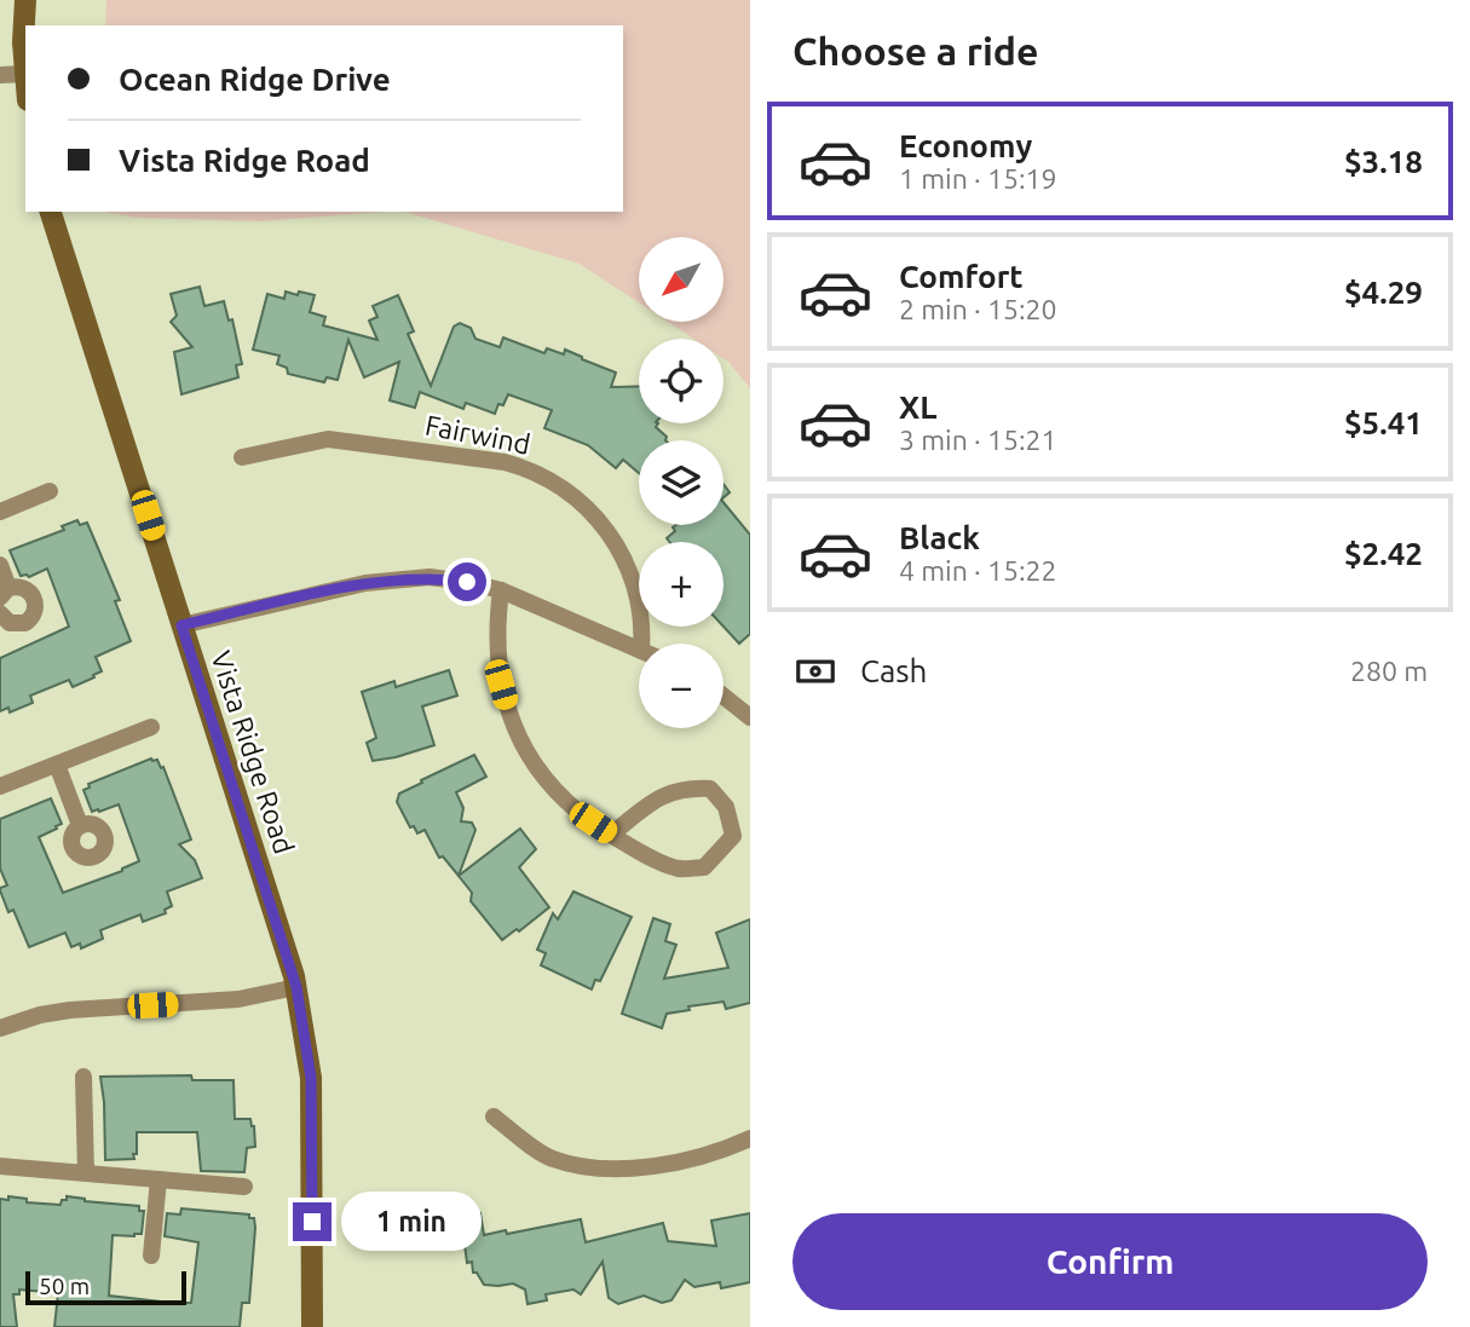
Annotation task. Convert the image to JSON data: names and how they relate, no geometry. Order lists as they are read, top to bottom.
{
  "streets": {
    "street": ["Fairwind", "Vista Ridge Road"]
  },
  "scale_bar": "50 m",
  "north": "bottom left",
  "page": {
    "heading": "Choose a ride",
    "banner": ["Ocean Ridge Drive", "Vista Ridge Road"],
    "list": [
      {
        "name": "Economy",
        "note": "1 min · 15:19",
        "value": "$3.18"
      },
      {
        "name": "Comfort",
        "note": "2 min · 15:20",
        "value": "$4.29"
      },
      {
        "name": "XL",
        "note": "3 min · 15:21",
        "value": "$5.41"
      },
      {
        "name": "Black",
        "note": "4 min · 15:22",
        "value": "$2.42"
      }
    ],
    "map_buttons": ["+", "−"],
    "pay": ["Cash", "280 m"],
    "bubble": "1 min",
    "buttons": "Confirm",
    "scale": "50 m"
  }
}
